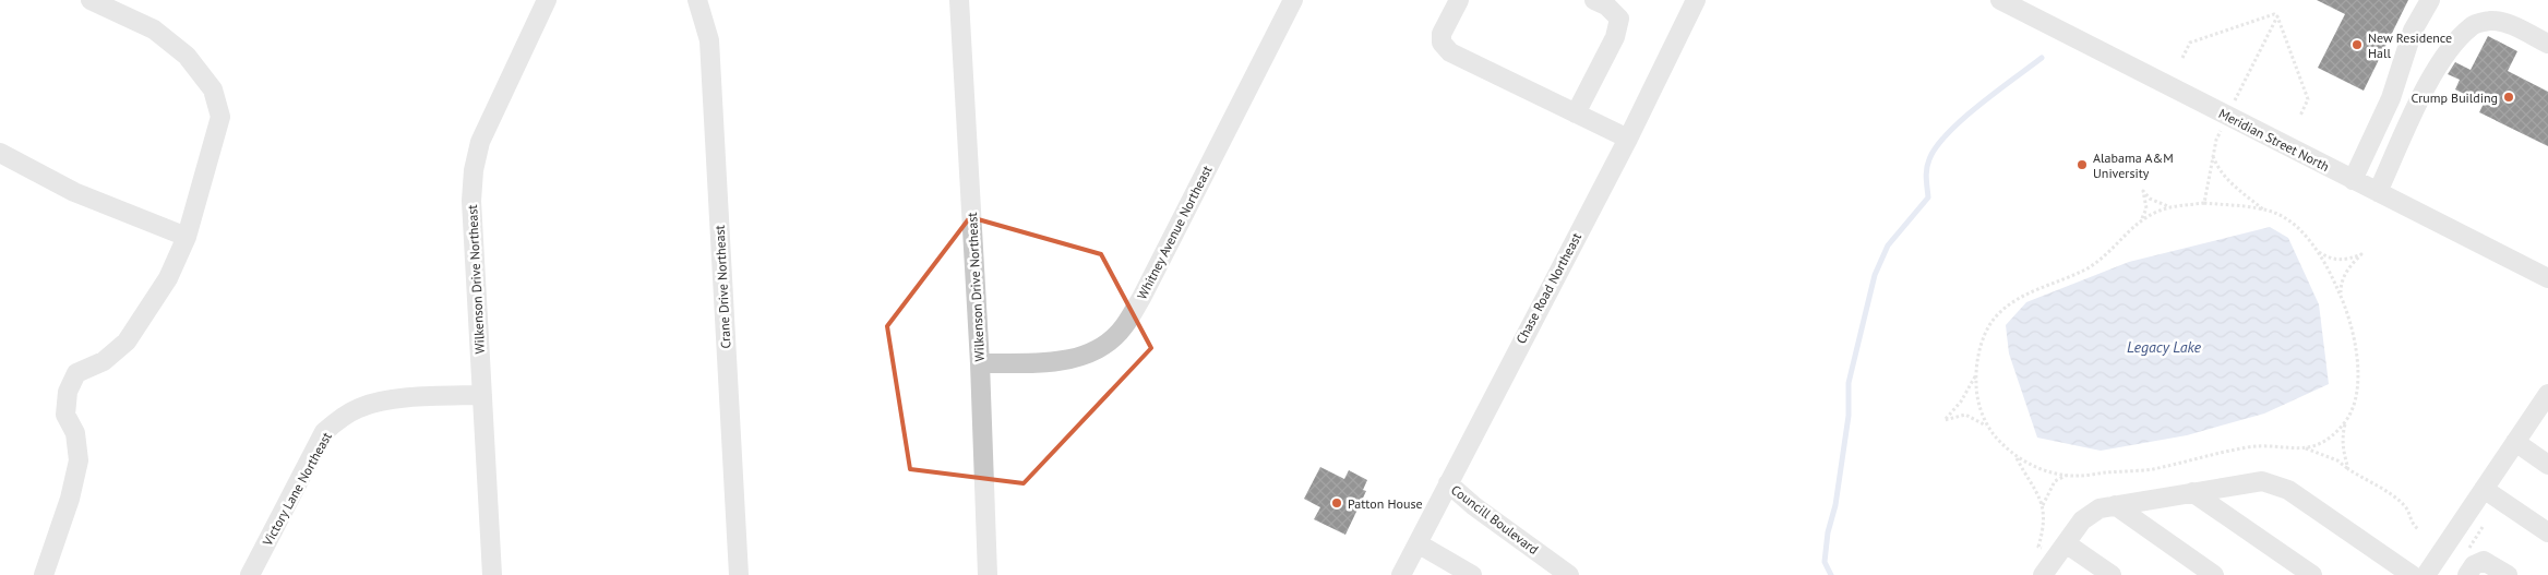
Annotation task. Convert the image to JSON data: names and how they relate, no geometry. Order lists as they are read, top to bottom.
{
  "streets": {
    "street": [
      "Meridian Street North",
      "Whitney Avenue Northeast",
      "Wilkenson Drive Northeast",
      "Crane Drive Northeast",
      "Chase Road Northeast",
      "Victory Lane Northeast",
      "Councill Boulevard"
    ]
  },
  "crossings": [
    ["Whitney Avenue Northeast", "Wilkenson Drive Northeast"],
    ["Wilkenson Drive Northeast", "Victory Lane Northeast"],
    ["Chase Road Northeast", "Councill Boulevard"]
  ],
  "water": ["Legacy Lake"],
  "places": [
    "New Residence Hall",
    "Crump Building",
    "Alabama A&M University",
    "Patton House"
  ]
}
